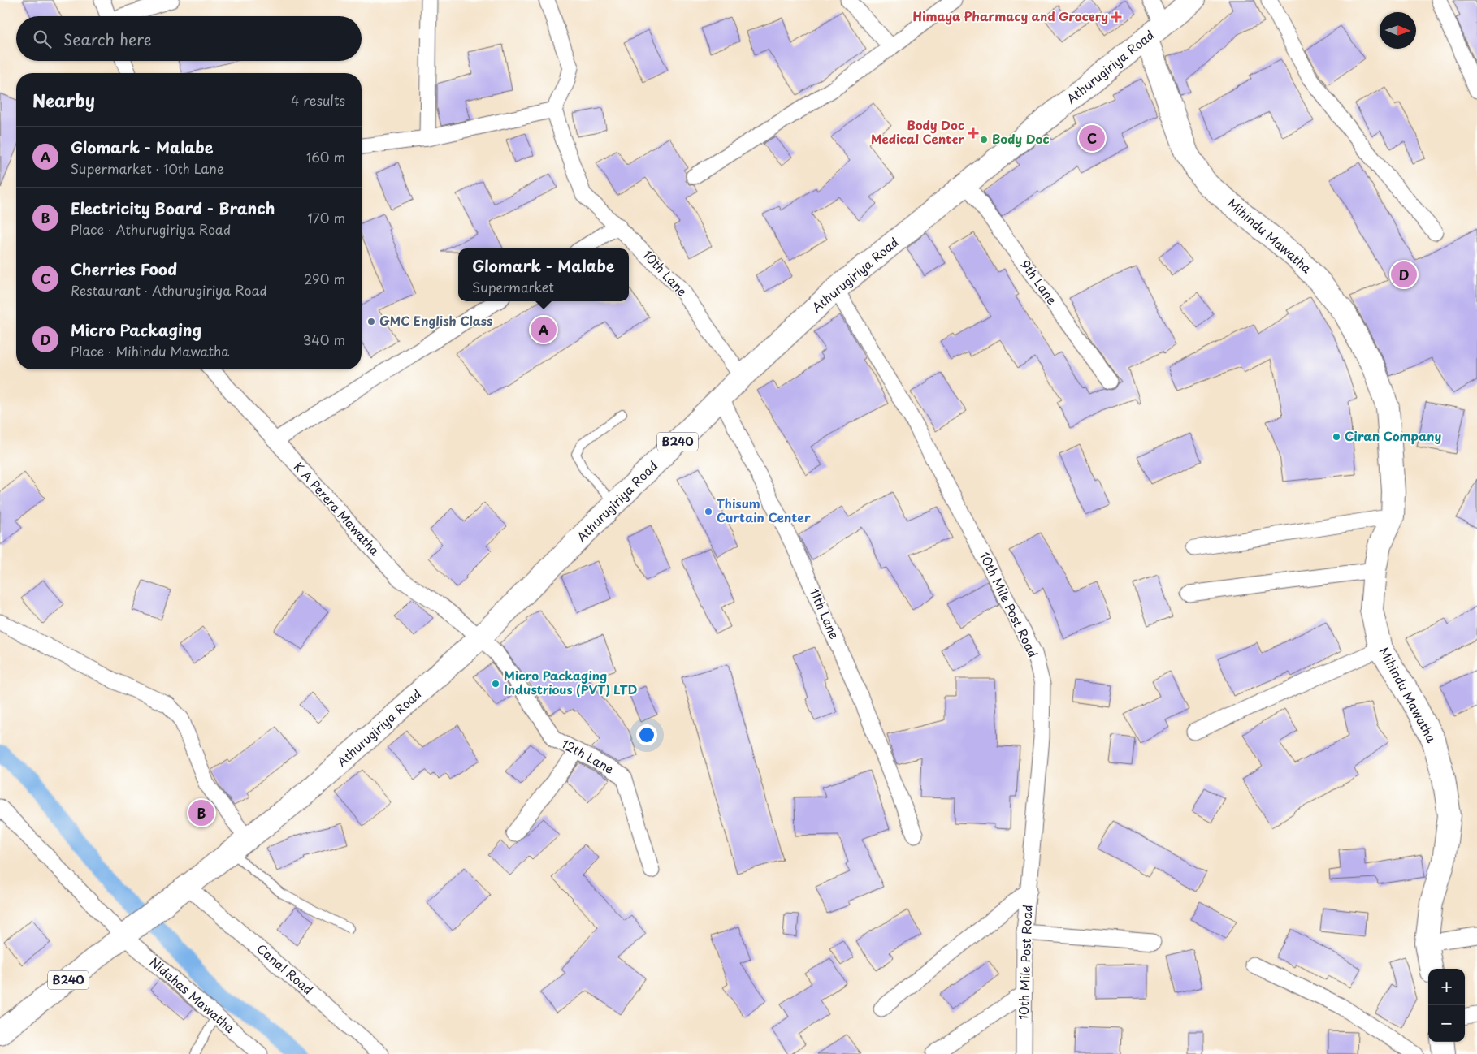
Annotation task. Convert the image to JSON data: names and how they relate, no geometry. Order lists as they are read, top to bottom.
{
  "streets": {
    "main road": ["Athurugiriya Road", "Mihindu Mawatha", "B240"],
    "street": [
      "10th Lane",
      "9th Lane",
      "K A Perera Mawatha",
      "10th Mile Post Road",
      "11th Lane",
      "12th Lane",
      "Canal Road",
      "Nidahas Mawatha"
    ]
  },
  "crossings": [
    ["Athurugiriya Road", "Mihindu Mawatha"],
    ["Athurugiriya Road", "10th Lane"],
    ["Athurugiriya Road", "9th Lane"],
    ["Athurugiriya Road", "B240"],
    ["Athurugiriya Road", "K A Perera Mawatha"],
    ["Athurugiriya Road", "10th Mile Post Road"],
    ["Athurugiriya Road", "11th Lane"],
    ["Athurugiriya Road", "12th Lane"],
    ["Athurugiriya Road", "Canal Road"],
    ["Athurugiriya Road", "Nidahas Mawatha"],
    ["B240", "Nidahas Mawatha"],
    ["K A Perera Mawatha", "12th Lane"]
  ],
  "places": {
    "health": ["Himaya Pharmacy and Grocery", "Body Doc Medical Center"],
    "other": [
      "Body Doc",
      "GMC English Class",
      "Ciran Company",
      "Thisum Curtain Center",
      "Micro Packaging Industrious (PVT) LTD"
    ]
  },
  "north": "right",
  "page": {
    "search": "Search here",
    "heading": ["Nearby", "4 results"],
    "pins": [
      "C",
      "D",
      "A",
      "B"
    ],
    "list": [
      {
        "mark": "A",
        "name": "Glomark - Malabe",
        "note": "Supermarket · 10th Lane",
        "value": "160 m"
      },
      {
        "mark": "B",
        "name": "Electricity Board - Branch",
        "note": "Place · Athurugiriya Road",
        "value": "170 m"
      },
      {
        "mark": "C",
        "name": "Cherries Food",
        "note": "Restaurant · Athurugiriya Road",
        "value": "290 m"
      },
      {
        "mark": "D",
        "name": "Micro Packaging",
        "note": "Place · Mihindu Mawatha",
        "value": "340 m"
      }
    ],
    "popup": ["Glomark - Malabe", "Supermarket"],
    "map_buttons": ["+", "−"]
  }
}
